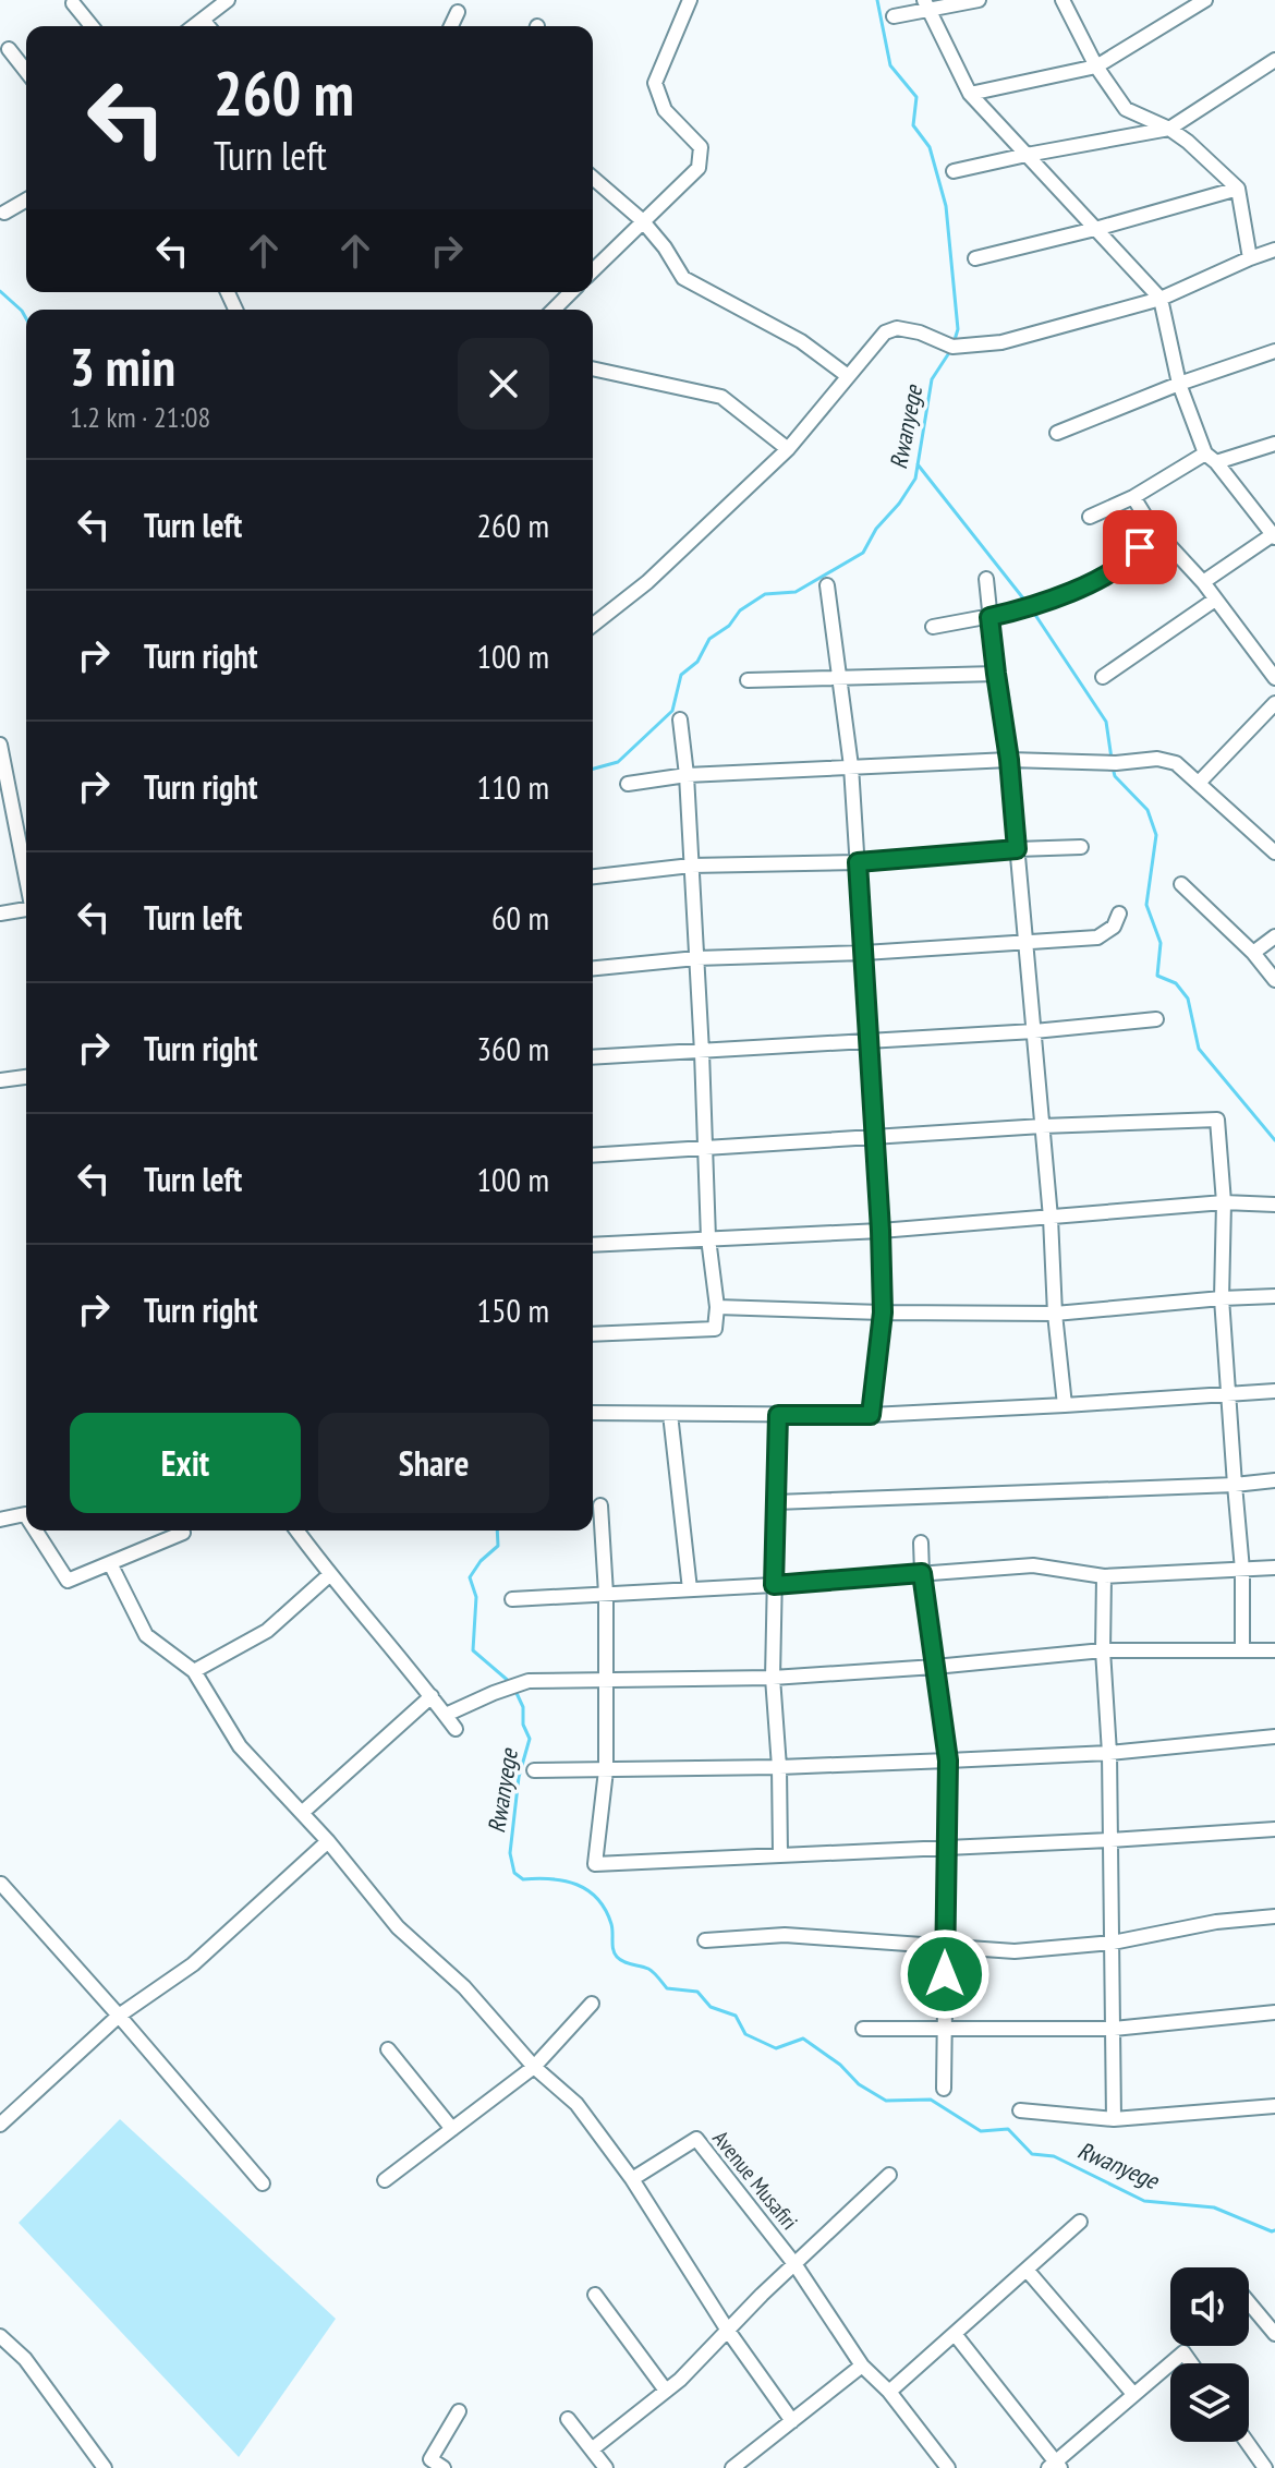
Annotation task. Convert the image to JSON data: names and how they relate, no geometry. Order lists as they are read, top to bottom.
{
  "streets": {
    "street": ["Avenue Musafiri"]
  },
  "water": ["Rwanyege"],
  "page": {
    "turn": ["260 m", "Turn left"],
    "heading": ["3 min", "1.2 km · 21:08"],
    "list": [
      {
        "name": "Turn left",
        "value": "260 m"
      },
      {
        "name": "Turn right",
        "value": "100 m"
      },
      {
        "name": "Turn right",
        "value": "110 m"
      },
      {
        "name": "Turn left",
        "value": "60 m"
      },
      {
        "name": "Turn right",
        "value": "360 m"
      },
      {
        "name": "Turn left",
        "value": "100 m"
      },
      {
        "name": "Turn right",
        "value": "150 m"
      }
    ],
    "buttons": ["Exit", "Share"]
  }
}
